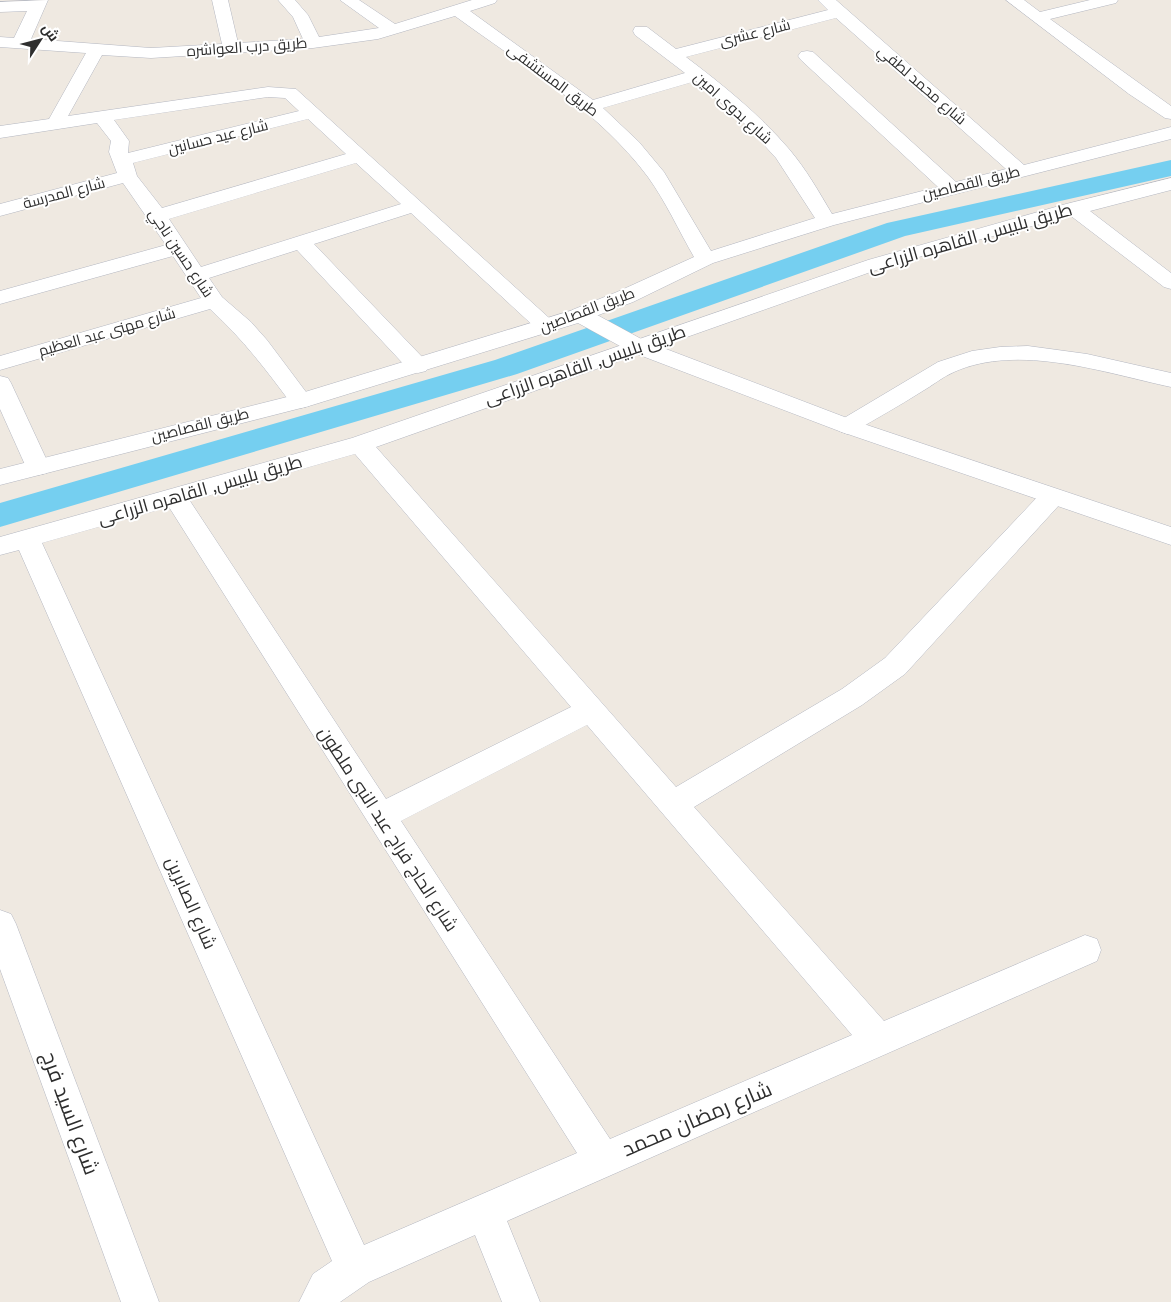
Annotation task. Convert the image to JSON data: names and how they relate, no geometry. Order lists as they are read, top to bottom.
{
  "streets": {
    "street": [
      "شارع عشرى",
      "طريق درب العواشره",
      "طريق المستشفى",
      "شارع محمد لطفي",
      "شارع بدوى امين",
      "شارع عيد حسانين",
      "طريق القصاصين",
      "شارع المدرسة",
      "طريق بلبيس, القاهره الزراعى",
      "شارع حسين ناجي",
      "شارع مهنى عبد العظيم",
      "شارع الحاج فراج عبد النبى ملطون",
      "شارع الصابرين",
      "شارع السيد فرج",
      "شارع رمضان محمد"
    ]
  },
  "crossings": [
    ["شارع عشرى", "شارع محمد لطفي"],
    ["شارع عشرى", "شارع بدوى امين"],
    ["طريق درب العواشره", "طريق المستشفى"],
    ["طريق المستشفى", "طريق القصاصين"],
    ["شارع محمد لطفي", "طريق القصاصين"],
    ["شارع بدوى امين", "طريق القصاصين"],
    ["شارع عيد حسانين", "شارع المدرسة"],
    ["شارع عيد حسانين", "شارع حسين ناجي"],
    ["طريق القصاصين", "شارع حسين ناجي"],
    ["شارع المدرسة", "شارع حسين ناجي"],
    ["طريق بلبيس, القاهره الزراعى", "شارع الحاج فراج عبد النبى ملطون"],
    ["طريق بلبيس, القاهره الزراعى", "شارع الصابرين"],
    ["شارع حسين ناجي", "شارع مهنى عبد العظيم"],
    ["شارع الحاج فراج عبد النبى ملطون", "شارع رمضان محمد"],
    ["شارع الصابرين", "شارع رمضان محمد"]
  ],
  "north": "top right"
}
